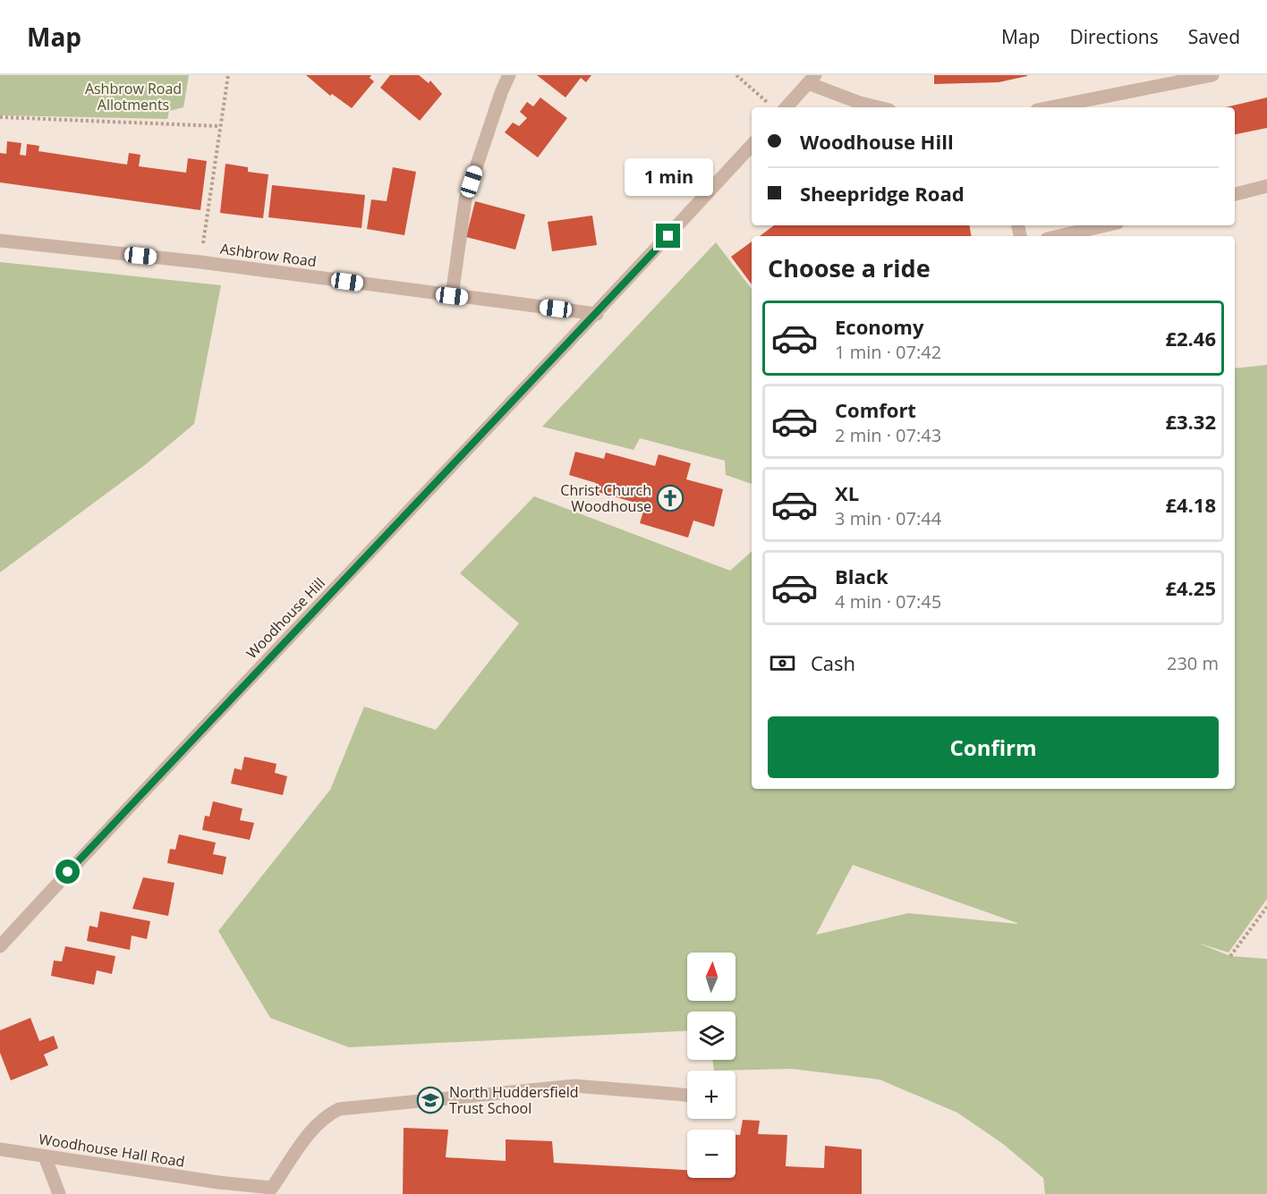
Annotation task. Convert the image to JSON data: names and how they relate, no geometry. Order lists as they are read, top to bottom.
{
  "streets": {
    "street": ["Ashbrow Road", "Woodhouse Hill", "Woodhouse Hall Road"]
  },
  "crossings": [
    ["Ashbrow Road", "Woodhouse Hill"]
  ],
  "parks": ["Ashbrow Road Allotments"],
  "places": {
    "church": ["Christ Church Woodhouse"],
    "school or university": ["North Huddersfield Trust School"]
  },
  "north": "top",
  "page": {
    "header": "Map",
    "nav": ["Map", "Directions", "Saved"],
    "banner": ["Woodhouse Hill", "Sheepridge Road"],
    "bubble": "1 min",
    "heading": "Choose a ride",
    "list": [
      {
        "name": "Economy",
        "note": "1 min · 07:42",
        "value": "£2.46"
      },
      {
        "name": "Comfort",
        "note": "2 min · 07:43",
        "value": "£3.32"
      },
      {
        "name": "XL",
        "note": "3 min · 07:44",
        "value": "£4.18"
      },
      {
        "name": "Black",
        "note": "4 min · 07:45",
        "value": "£4.25"
      }
    ],
    "pay": ["Cash", "230 m"],
    "buttons": "Confirm",
    "map_buttons": ["+", "−"]
  }
}
